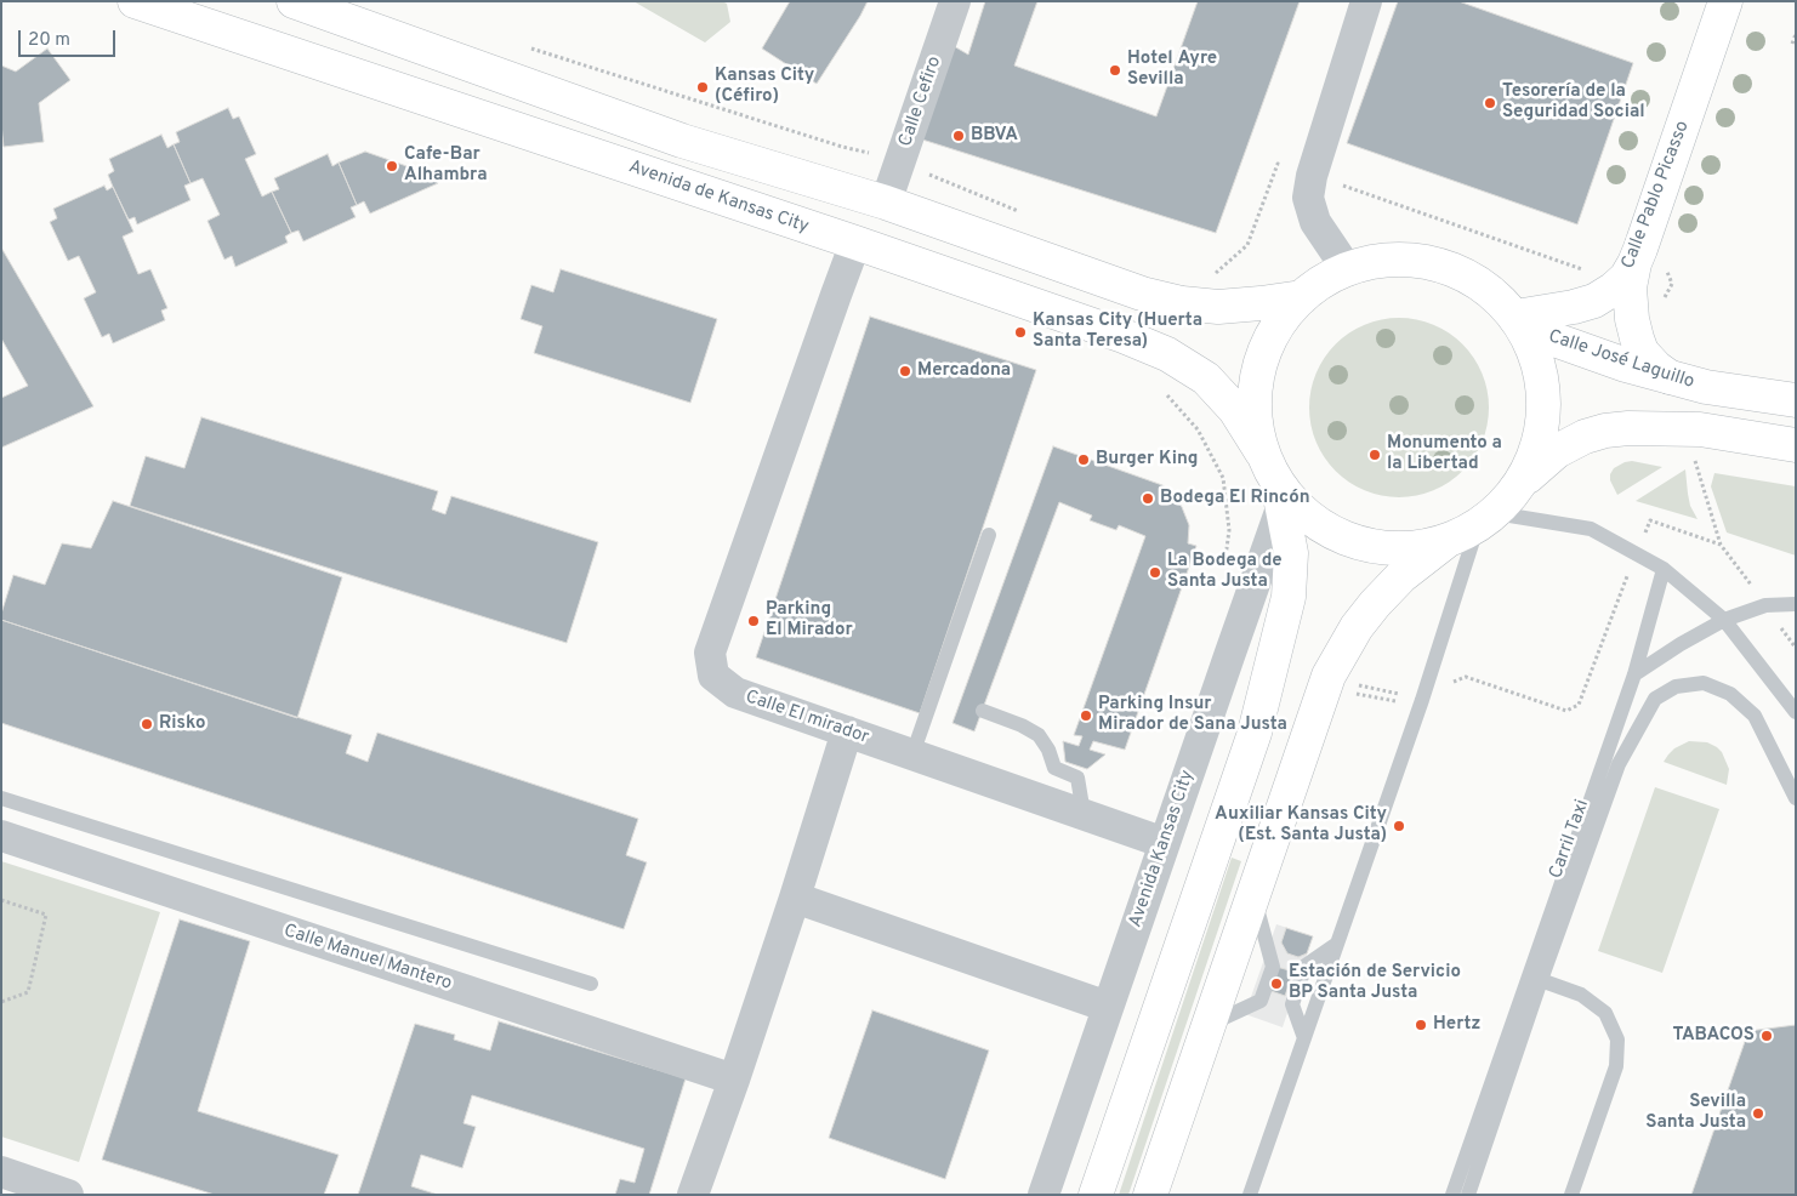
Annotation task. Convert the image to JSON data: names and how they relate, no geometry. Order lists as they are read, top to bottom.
{
  "streets": {
    "main road": ["Calle Pablo Picasso", "Avenida de Kansas City", "Calle José Laguillo"],
    "street": [
      "Calle Cefiro",
      "Calle El mirador",
      "Avenida Kansas City",
      "Calle Manuel Mantero"
    ],
    "lane": ["Carril Taxi"]
  },
  "crossings": [
    ["Calle Pablo Picasso", "Calle José Laguillo"],
    ["Avenida de Kansas City", "Calle El mirador"],
    ["Calle El mirador", "Avenida Kansas City"]
  ],
  "places": [
    "Hotel Ayre Sevilla",
    "Kansas City (Céfiro)",
    "Tesorería de la Seguridad Social",
    "BBVA",
    "Cafe-Bar Alhambra",
    "Kansas City (Huerta Santa Teresa)",
    "Mercadona",
    "Monumento a la Libertad",
    "Burger King",
    "Bodega El Rincón",
    "La Bodega de Santa Justa",
    "Parking El Mirador",
    "Parking Insur Mirador de Sana Justa",
    "Risko",
    "Auxiliar Kansas City (Est. Santa Justa)",
    "Estación de Servicio BP Santa Justa",
    "Hertz",
    "TABACOS",
    "Sevilla Santa Justa"
  ],
  "scale_bar": "20 m"
}
